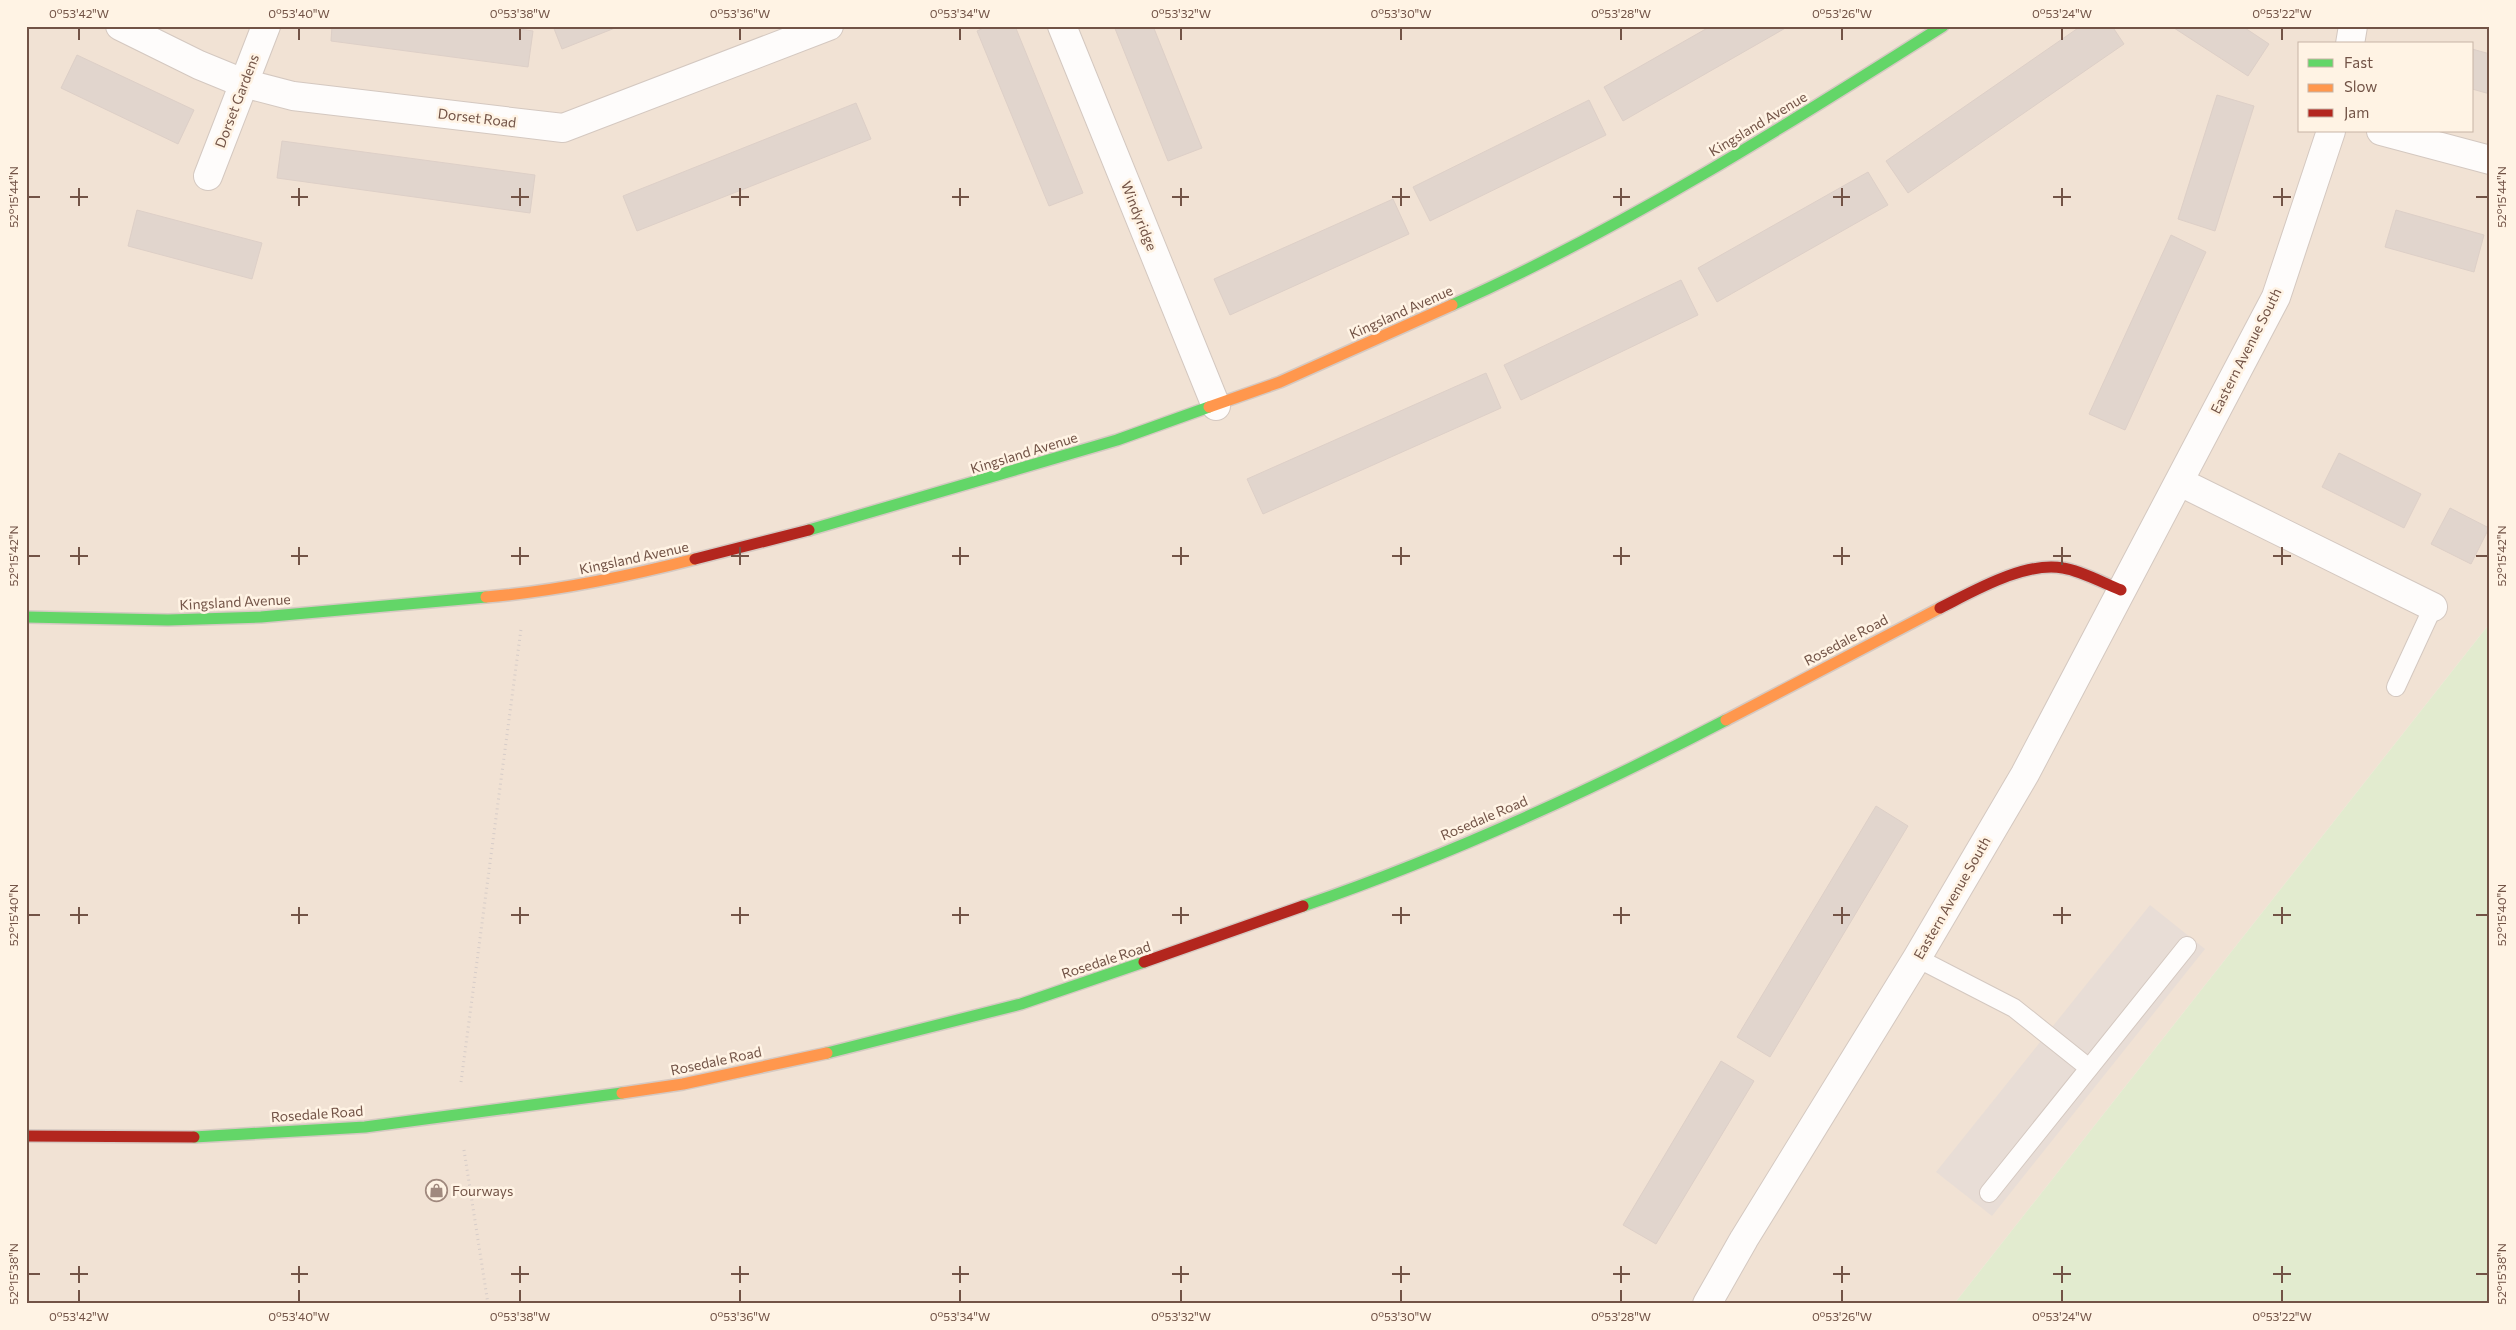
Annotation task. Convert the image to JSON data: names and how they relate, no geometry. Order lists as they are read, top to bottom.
{
  "streets": {
    "street": [
      "Dorset Gardens",
      "Dorset Road",
      "Kingsland Avenue",
      "Windyridge",
      "Eastern Avenue South",
      "Rosedale Road"
    ]
  },
  "crossings": [
    ["Dorset Gardens", "Dorset Road"],
    ["Kingsland Avenue", "Windyridge"],
    ["Eastern Avenue South", "Rosedale Road"]
  ],
  "places": {
    "shop": ["Fourways"]
  },
  "legend": ["Fast", "Slow", "Jam"],
  "coordinates": [
    "0°53'42\"W",
    "0°53'40\"W",
    "0°53'38\"W",
    "0°53'36\"W",
    "0°53'34\"W",
    "0°53'32\"W",
    "0°53'30\"W",
    "0°53'28\"W",
    "0°53'26\"W",
    "0°53'24\"W",
    "0°53'22\"W",
    "52°15'44\"N",
    "52°15'42\"N",
    "52°15'40\"N",
    "52°15'38\"N"
  ]
}
